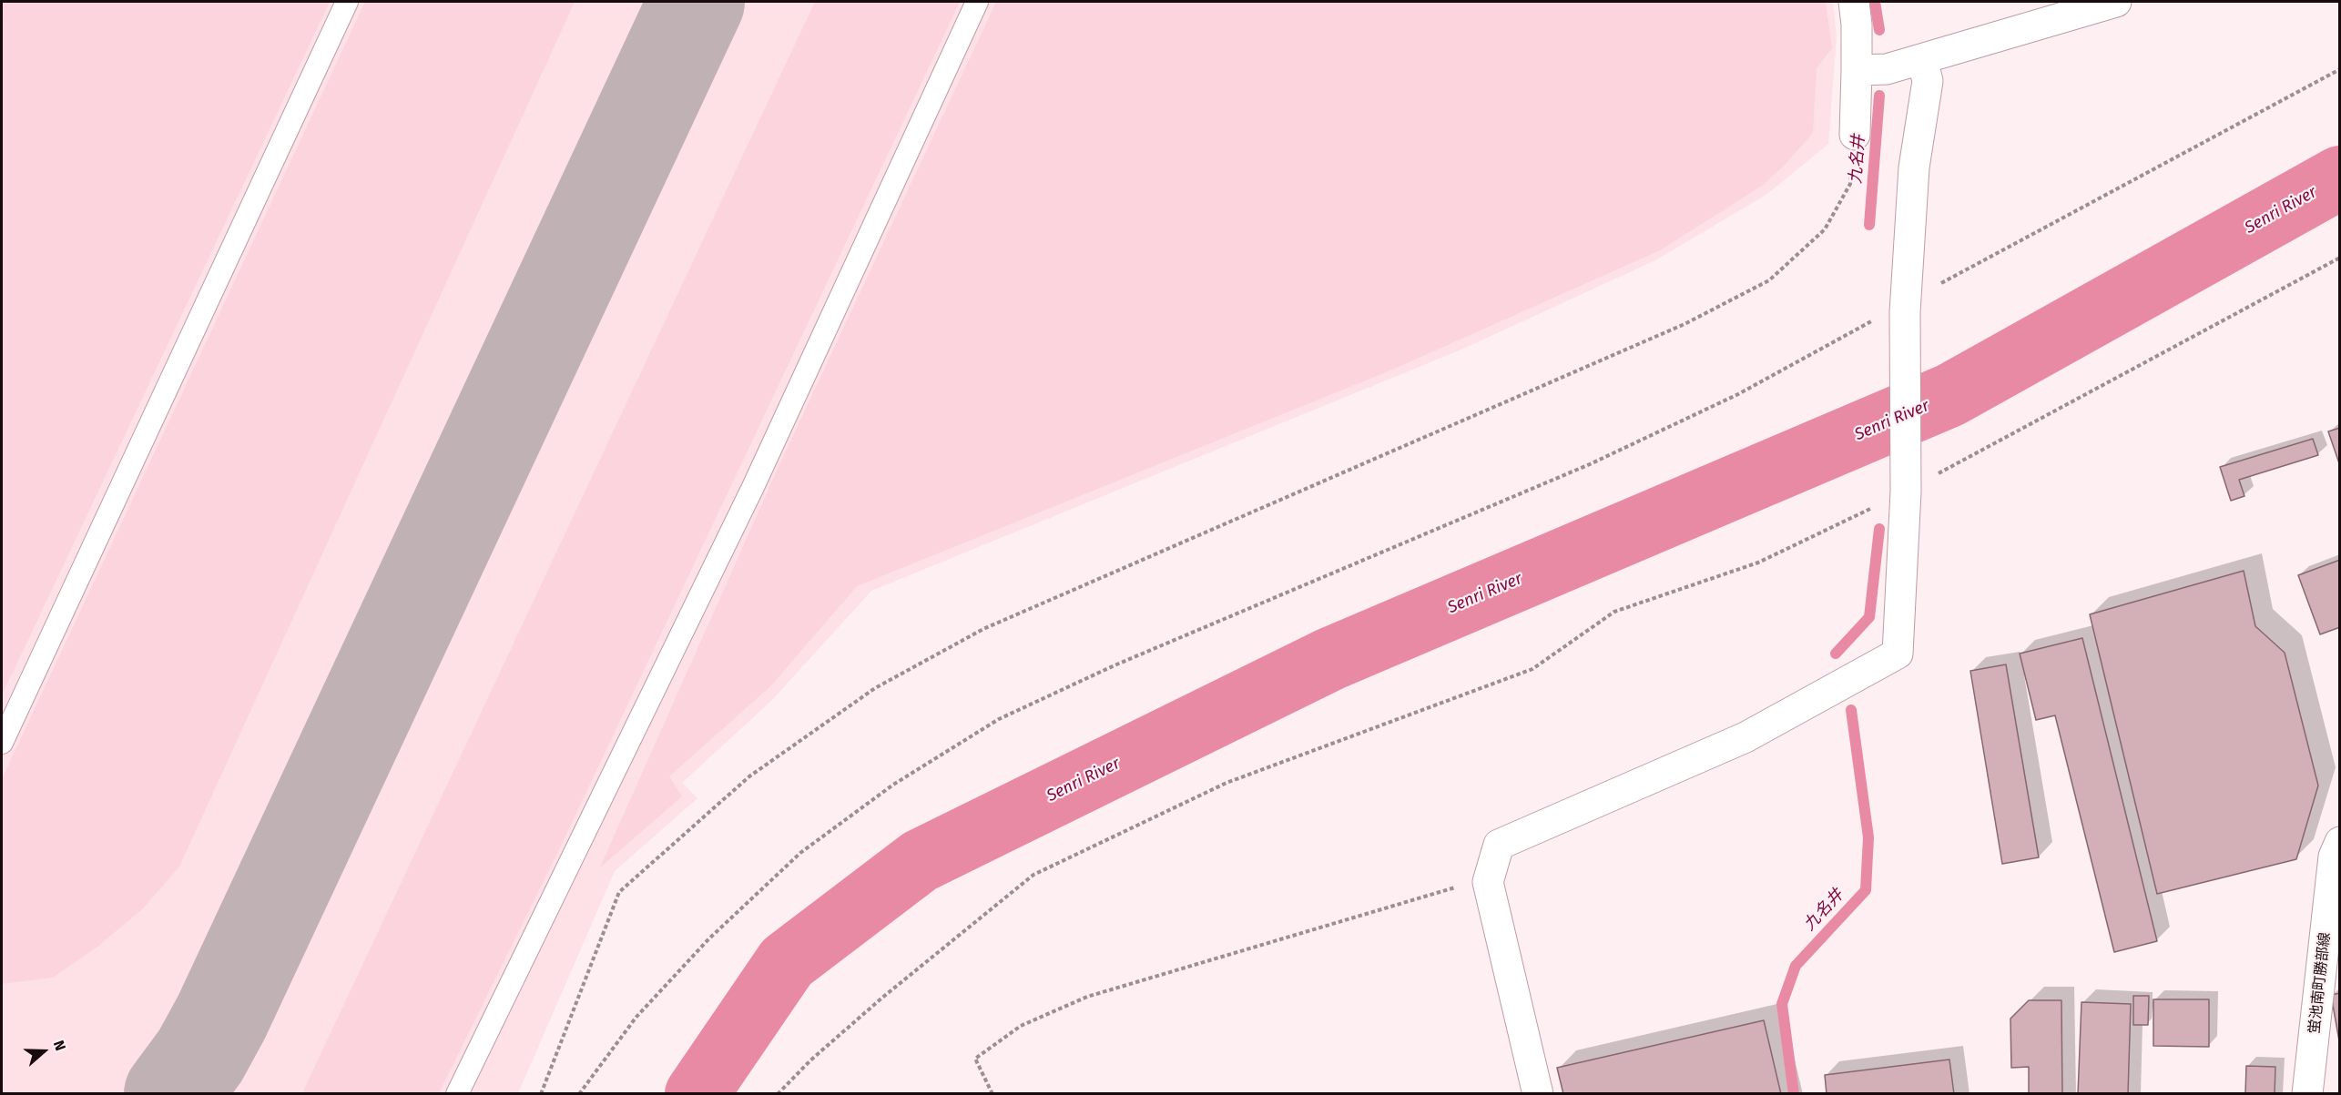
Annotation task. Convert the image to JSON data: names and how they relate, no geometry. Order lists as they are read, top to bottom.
{
  "streets": {
    "street": ["蛍池南町勝部線"]
  },
  "water": ["九名井", "Senri River"],
  "north": "right"
}
